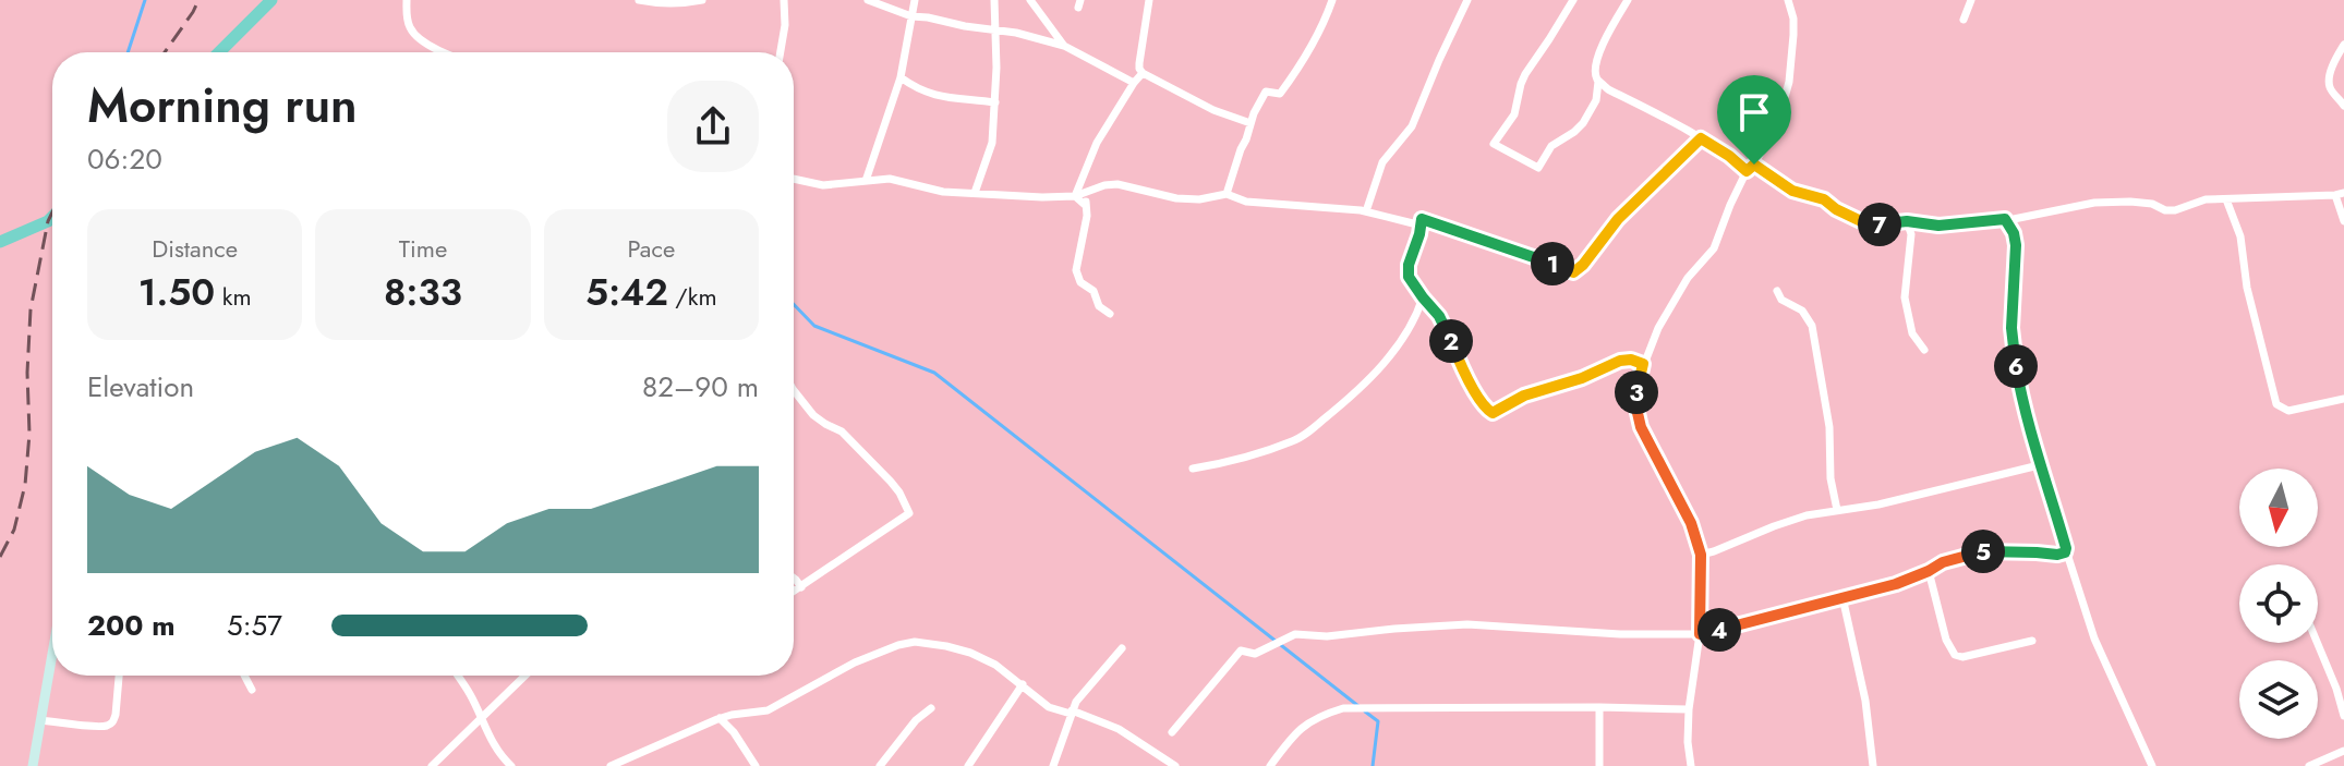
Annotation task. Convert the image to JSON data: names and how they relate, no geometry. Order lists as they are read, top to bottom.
{
  "north": "bottom",
  "page": {
    "heading": ["Morning run", "06:20"],
    "stats": [
      ["Distance", "1.50 km"],
      ["Time", "8:33"],
      ["Pace", "5:42 /km"]
    ],
    "pins": [
      "7",
      "1",
      "2",
      "6",
      "3",
      "5",
      "4"
    ],
    "chart": ["Elevation", "82–90 m"],
    "list": [
      {
        "name": "200 m",
        "note": "5:57"
      }
    ]
  }
}
